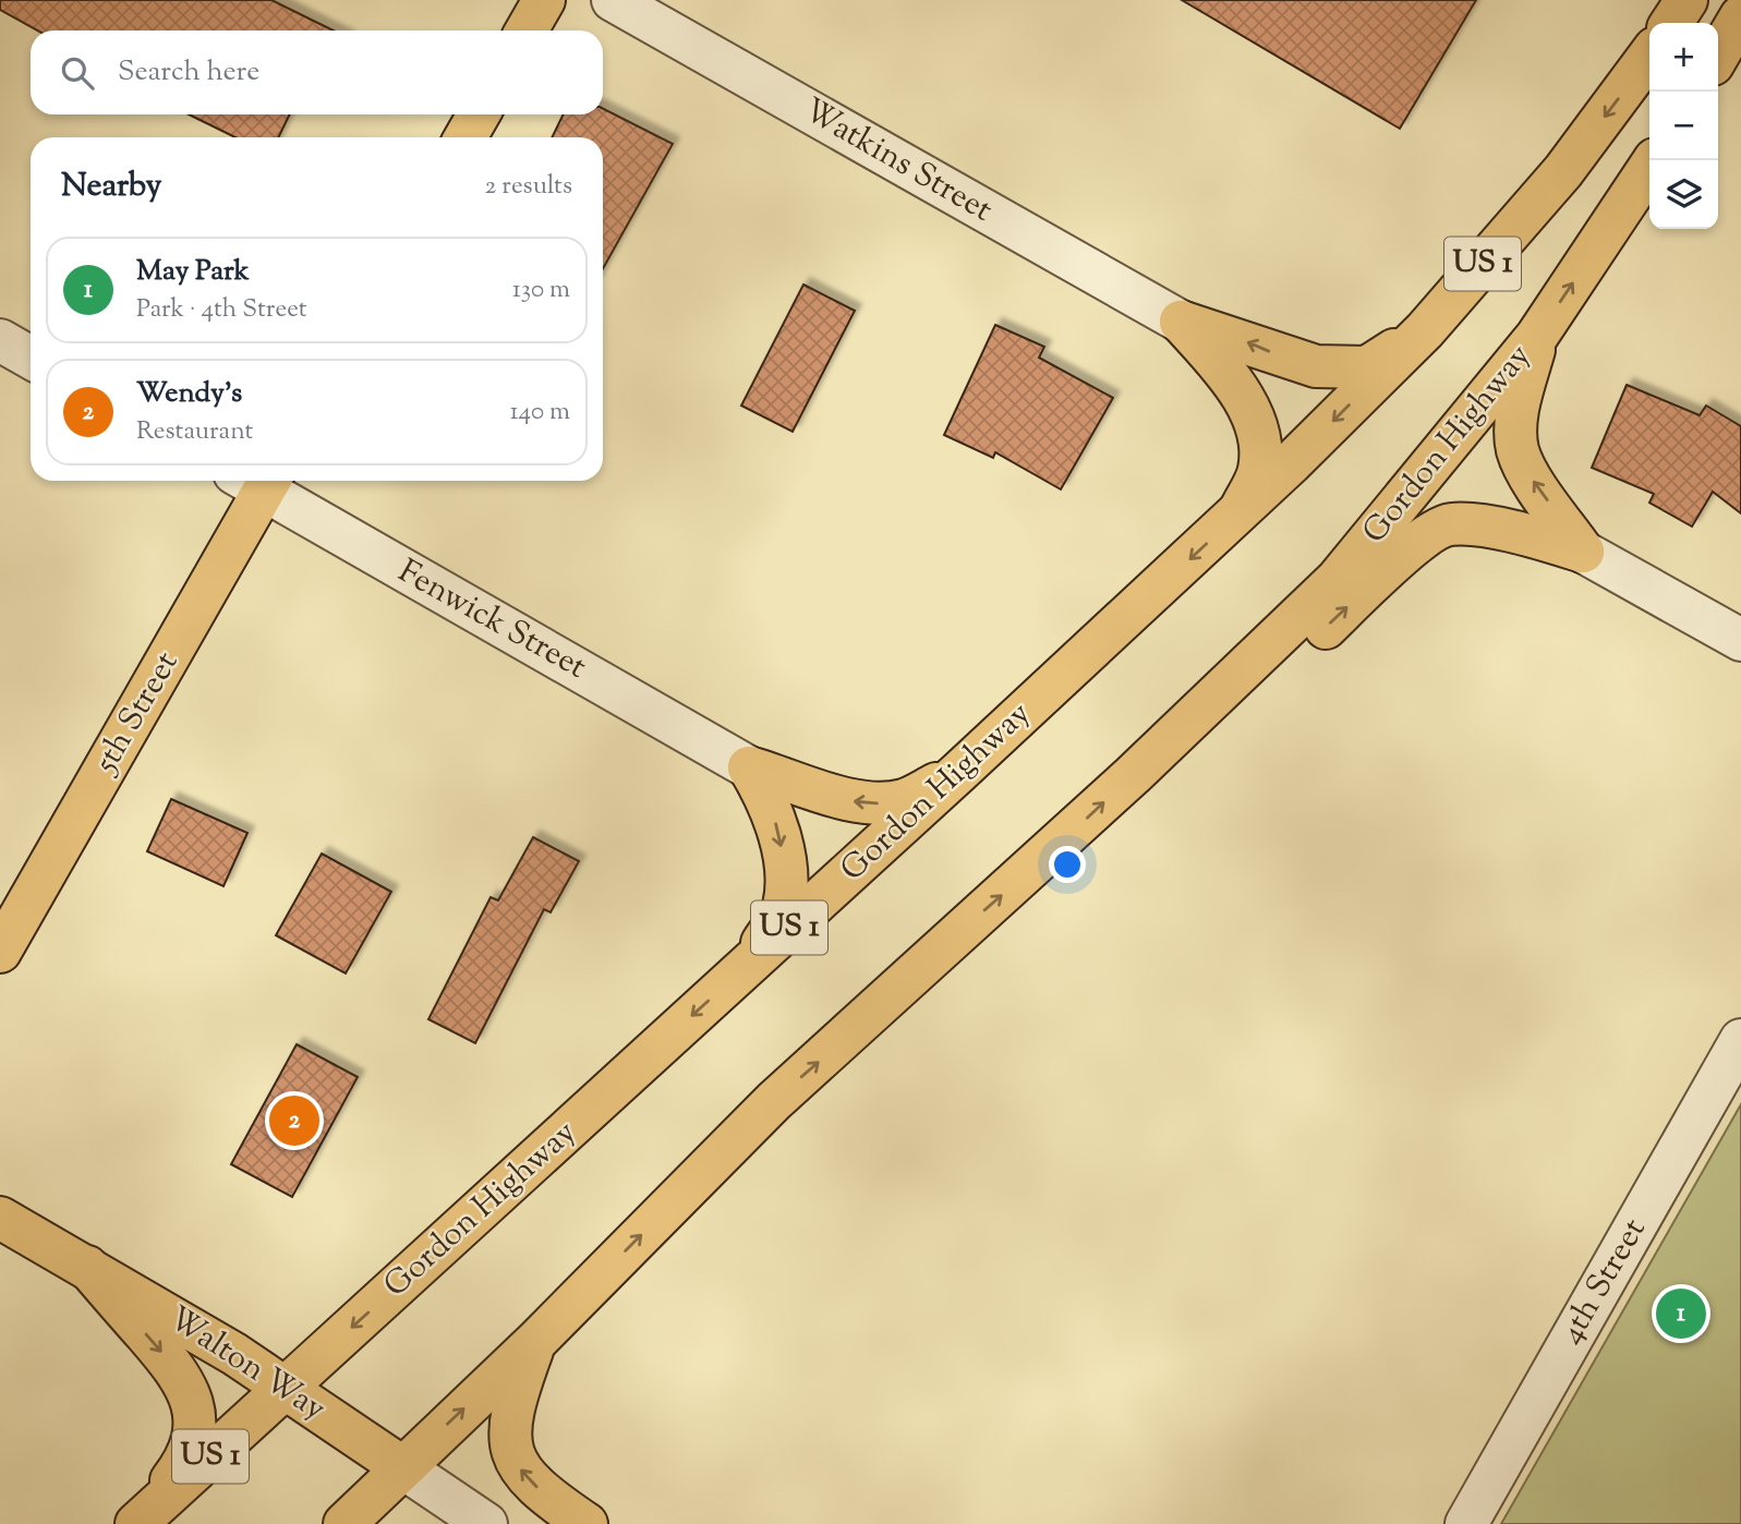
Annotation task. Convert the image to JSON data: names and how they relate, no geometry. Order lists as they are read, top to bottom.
{
  "streets": {
    "main road": [
      "US 1",
      "Gordon Highway",
      "5th Street",
      "Walton Way"
    ],
    "street": ["Watkins Street", "Fenwick Street", "4th Street"]
  },
  "crossings": [
    ["Gordon Highway", "Walton Way"]
  ],
  "page": {
    "map_buttons": ["+", "−"],
    "search": "Search here",
    "heading": ["Nearby", "2 results"],
    "list": [
      {
        "mark": "1",
        "name": "May Park",
        "note": "Park · 4th Street",
        "value": "130 m"
      },
      {
        "mark": "2",
        "name": "Wendy's",
        "note": "Restaurant",
        "value": "140 m"
      }
    ],
    "pins": ["2", "1"]
  }
}
